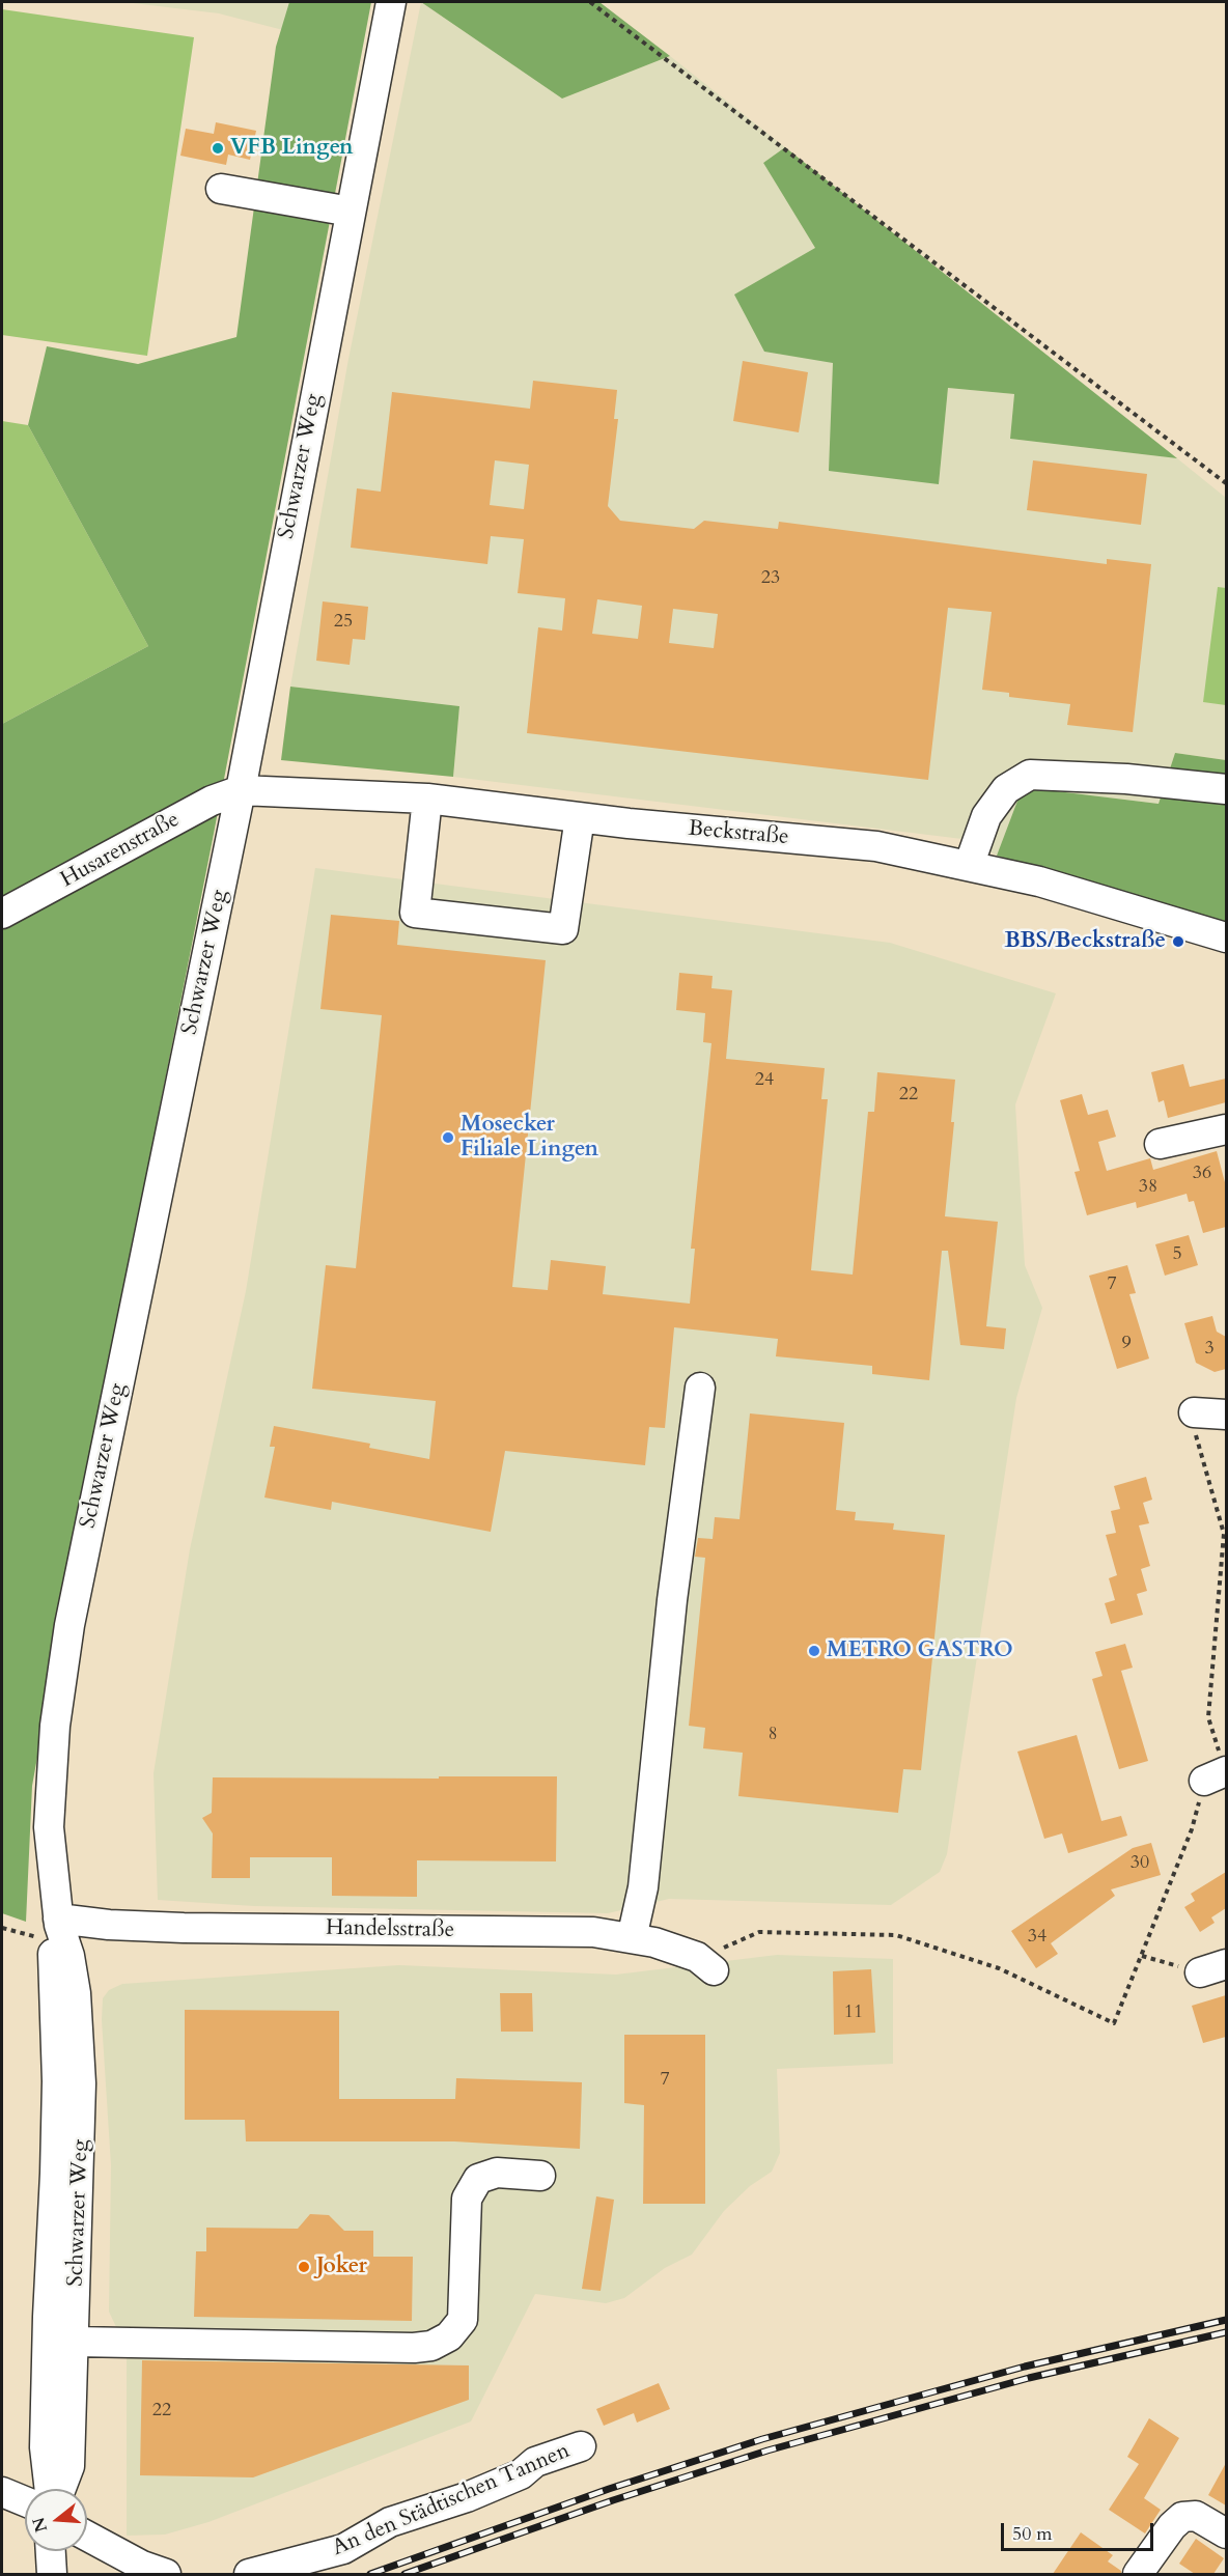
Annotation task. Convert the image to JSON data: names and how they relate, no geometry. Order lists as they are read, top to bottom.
{
  "streets": {
    "street": [
      "Schwarzer Weg",
      "Beckstraße",
      "Husarenstraße",
      "Handelsstraße",
      "An den Städtischen Tannen"
    ]
  },
  "crossings": [
    ["Schwarzer Weg", "Beckstraße"],
    ["Schwarzer Weg", "Husarenstraße"],
    ["Schwarzer Weg", "Handelsstraße"],
    ["Beckstraße", "Husarenstraße"]
  ],
  "places": [
    "VFB Lingen",
    "BBS/Beckstraße",
    "Mosecker Filiale Lingen",
    "METRO GASTRO",
    "Joker"
  ],
  "house_numbers": [
    "23",
    "25",
    "24",
    "22",
    "36",
    "38",
    "5",
    "7",
    "9",
    "3",
    "8",
    "30",
    "34",
    "11",
    "7",
    "22"
  ],
  "scale_bar": "50 m",
  "north": "left"
}
